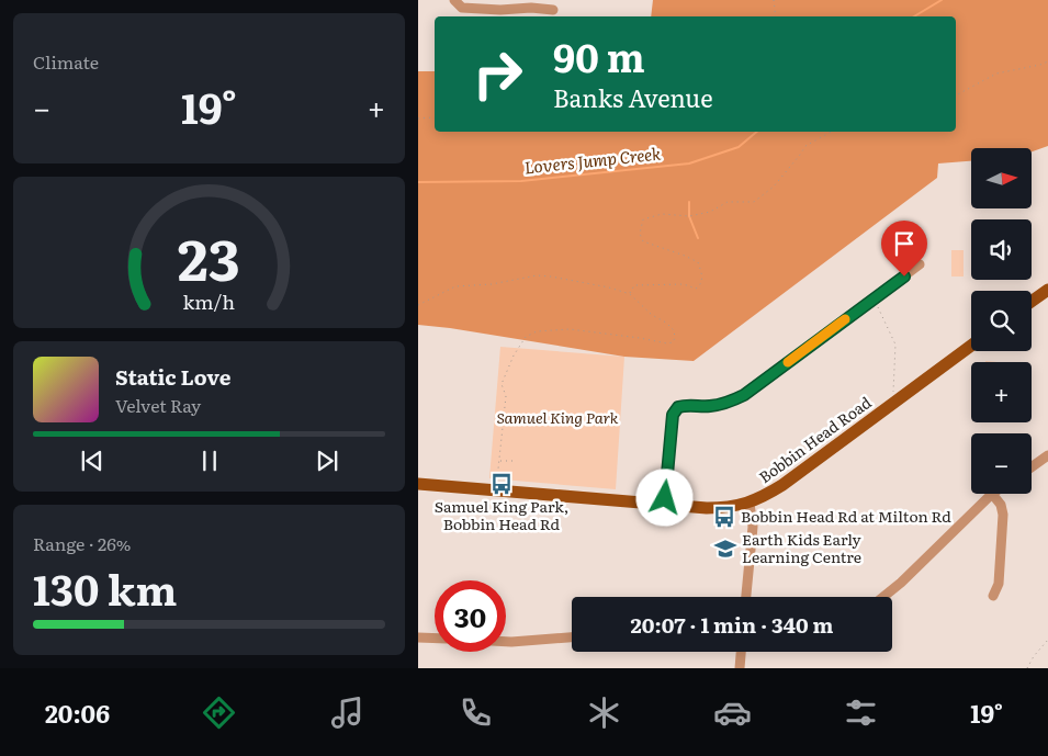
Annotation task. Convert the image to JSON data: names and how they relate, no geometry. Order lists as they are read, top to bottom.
{
  "streets": {
    "main road": ["Bobbin Head Road"]
  },
  "water": ["Lovers Jump Creek"],
  "parks": ["Samuel King Park"],
  "places": {
    "bus stop": ["Samuel King Park, Bobbin Head Rd", "Bobbin Head Rd at Milton Rd"],
    "school or university": ["Earth Kids Early Learning Centre"]
  },
  "north": "right",
  "page": {
    "tile": [
      "Climate",
      ["Range · 26%", "130 km"]
    ],
    "turn": ["90 m", "Banks Avenue"],
    "heat": ["−", "19°", "+"],
    "map_buttons": ["+", "−"],
    "song": ["Static Love", "Velvet Ray"],
    "limit": "30",
    "trip": "20:07 · 1 min · 340 m",
    "tabs": ["20:06", "19°"],
    "gauge": ["23", "km/h"]
  }
}
